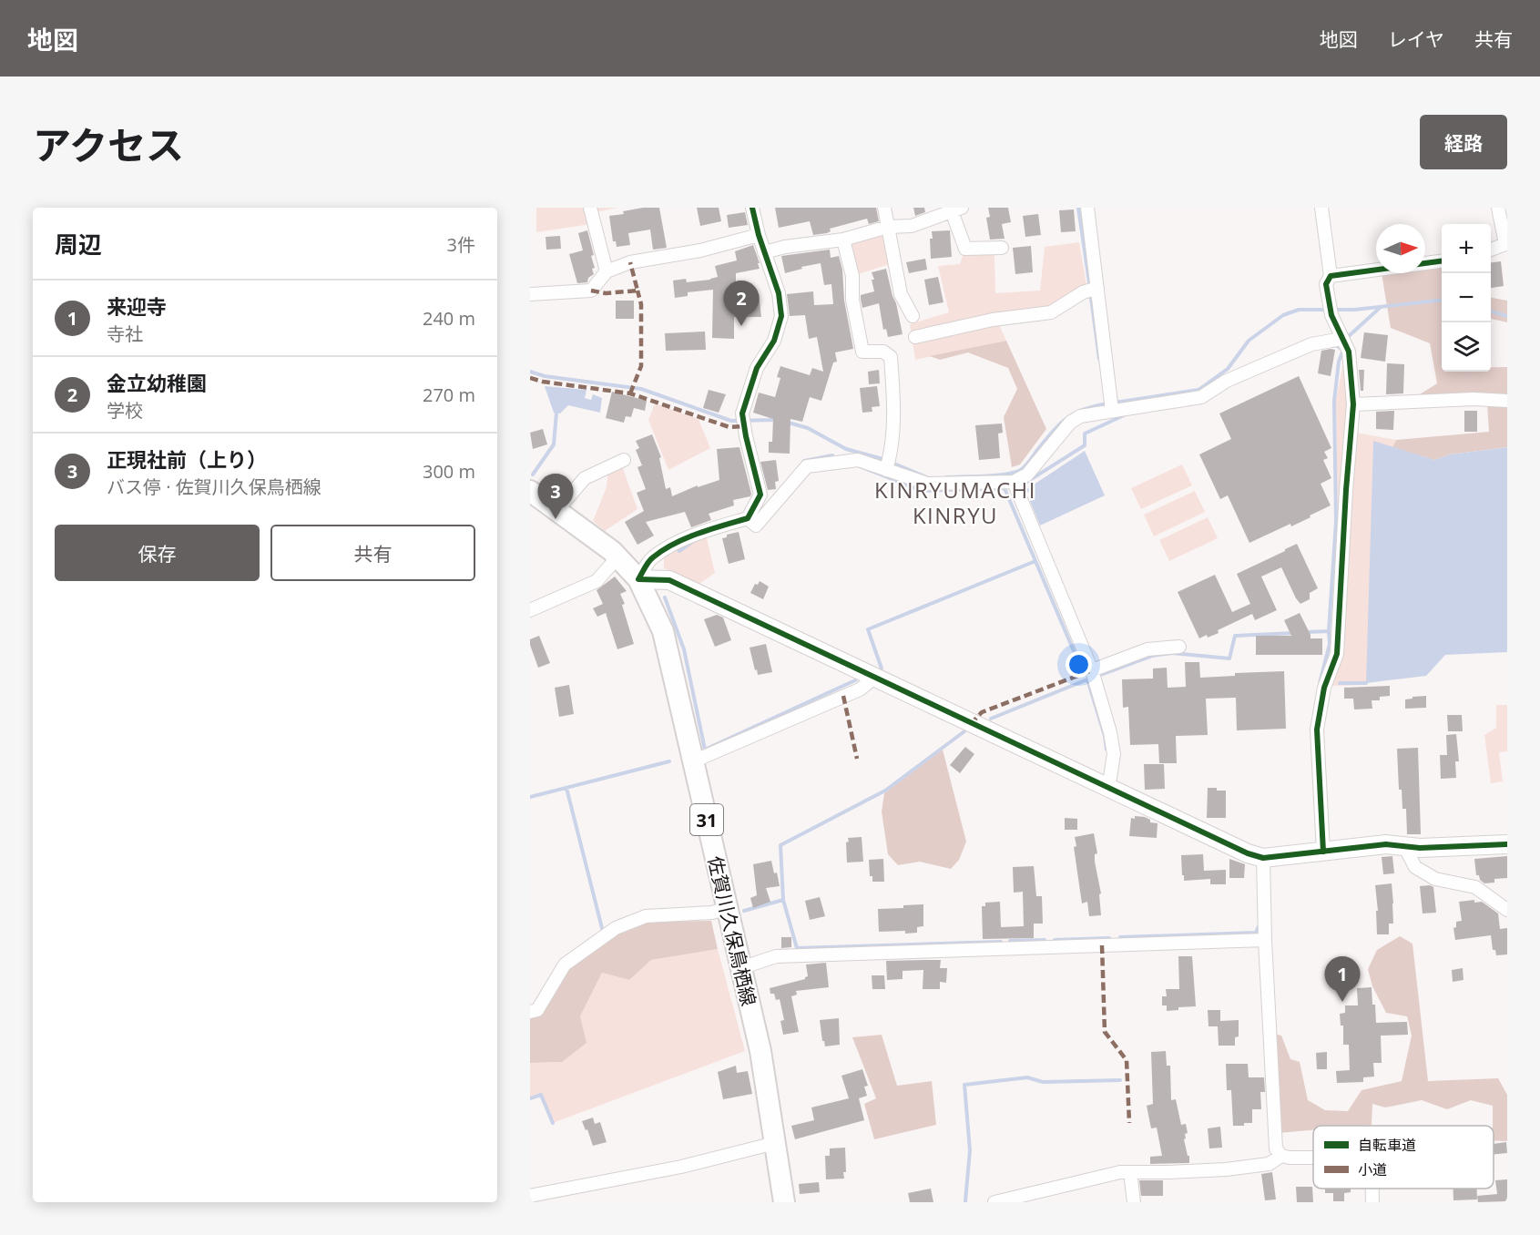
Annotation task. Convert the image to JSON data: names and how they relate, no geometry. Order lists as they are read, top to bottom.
{
  "streets": {
    "main road": ["31", "佐賀川久保鳥栖線"]
  },
  "districts": ["KINRYUMACHI KINRYU"],
  "legend": ["自転車道", "小道"],
  "north": "right",
  "page": {
    "header": "地図",
    "nav": ["地図", "レイヤ", "共有"],
    "title": "アクセス",
    "buttons": [
      "経路",
      ["保存", "共有"]
    ],
    "heading": ["周辺", "3件"],
    "map_buttons": ["+", "−"],
    "list": [
      {
        "mark": "1",
        "name": "来迎寺",
        "note": "寺社",
        "value": "240 m"
      },
      {
        "mark": "2",
        "name": "金立幼稚園",
        "note": "学校",
        "value": "270 m"
      },
      {
        "mark": "3",
        "name": "正現社前（上り）",
        "note": "バス停 · 佐賀川久保鳥栖線",
        "value": "300 m"
      }
    ],
    "pins": ["2", "3", "1"]
  }
}
